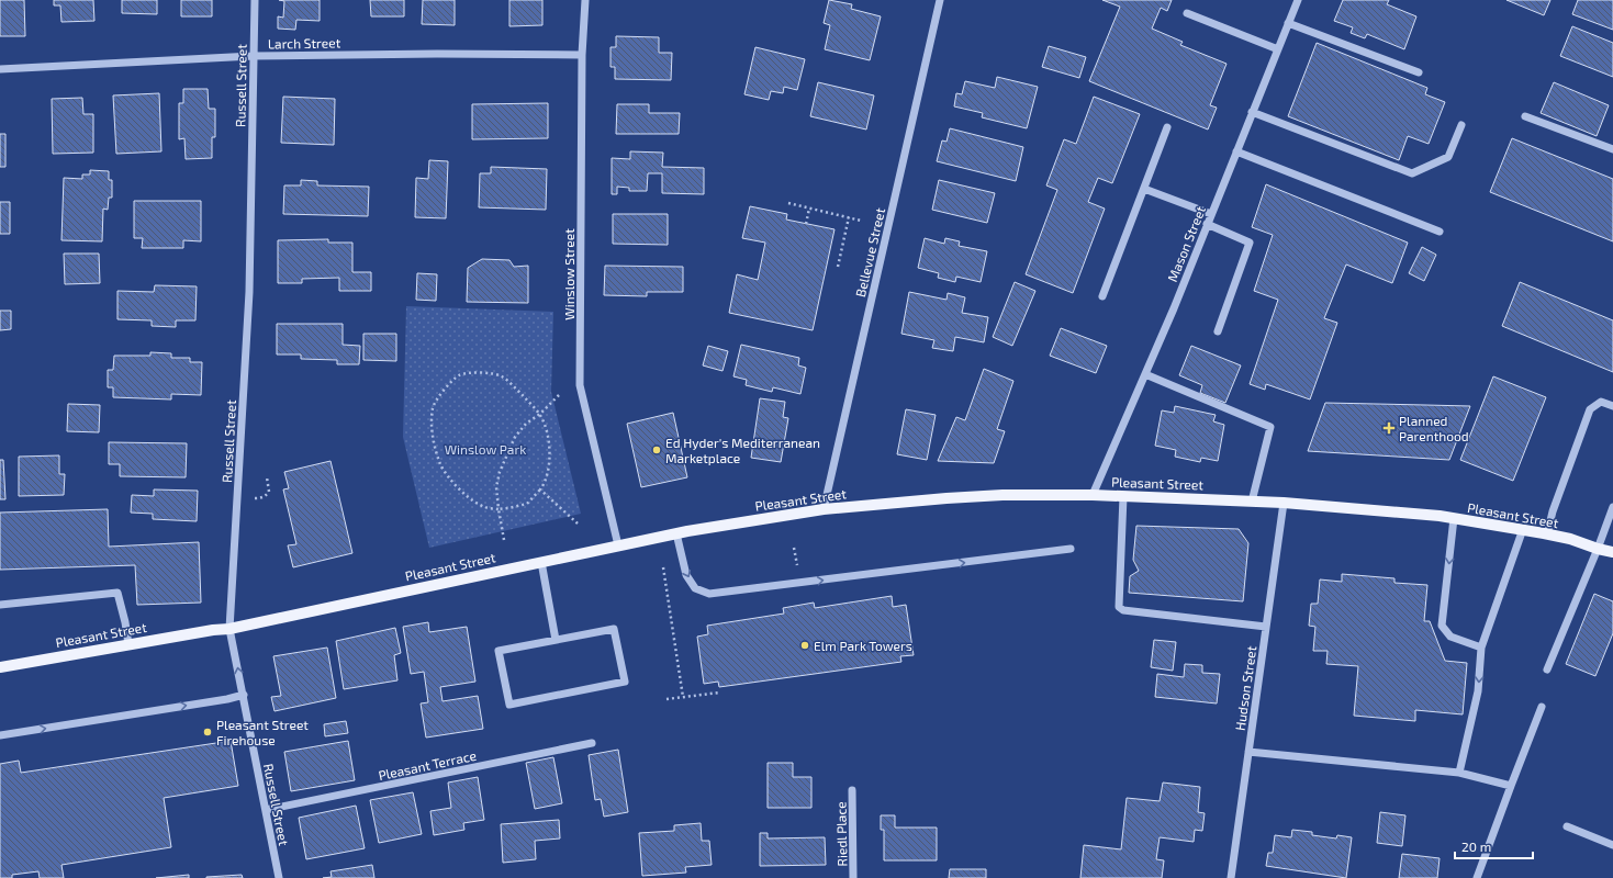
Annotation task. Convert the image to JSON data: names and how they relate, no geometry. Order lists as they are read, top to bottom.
{
  "streets": {
    "main road": ["Pleasant Street"],
    "street": [
      "Larch Street",
      "Russell Street",
      "Mason Street",
      "Bellevue Street",
      "Winslow Street",
      "Hudson Street",
      "Pleasant Terrace",
      "Riedl Place"
    ]
  },
  "crossings": [
    ["Larch Street", "Russell Street"],
    ["Larch Street", "Winslow Street"],
    ["Russell Street", "Pleasant Street"],
    ["Russell Street", "Pleasant Terrace"],
    ["Mason Street", "Pleasant Street"],
    ["Bellevue Street", "Pleasant Street"],
    ["Winslow Street", "Pleasant Street"],
    ["Pleasant Street", "Hudson Street"]
  ],
  "parks": ["Winslow Park"],
  "places": {
    "health": ["Planned Parenthood"],
    "other": ["Ed Hyder's Mediterranean Marketplace", "Elm Park Towers", "Pleasant Street Firehouse"]
  },
  "scale_bar": "20 m"
}
